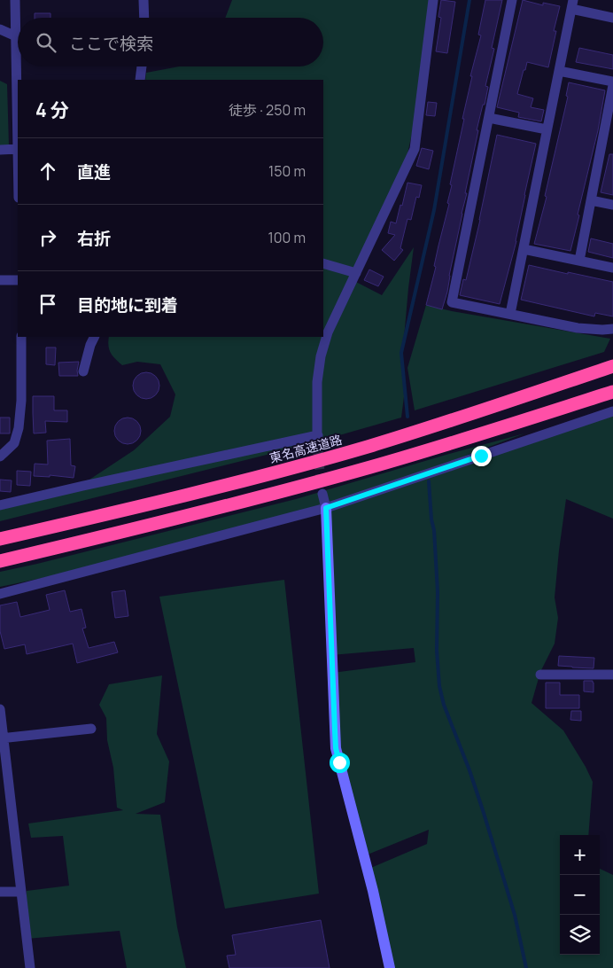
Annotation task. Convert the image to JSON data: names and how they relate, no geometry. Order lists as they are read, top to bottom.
{
  "streets": {
    "highway": ["東名高速道路"]
  },
  "page": {
    "search": "ここで検索",
    "heading": ["4 分", "徒歩 · 250 m"],
    "list": [
      ["直進", "150 m"],
      ["右折", "100 m"],
      "目的地に到着"
    ],
    "map_buttons": ["+", "−"]
  }
}
